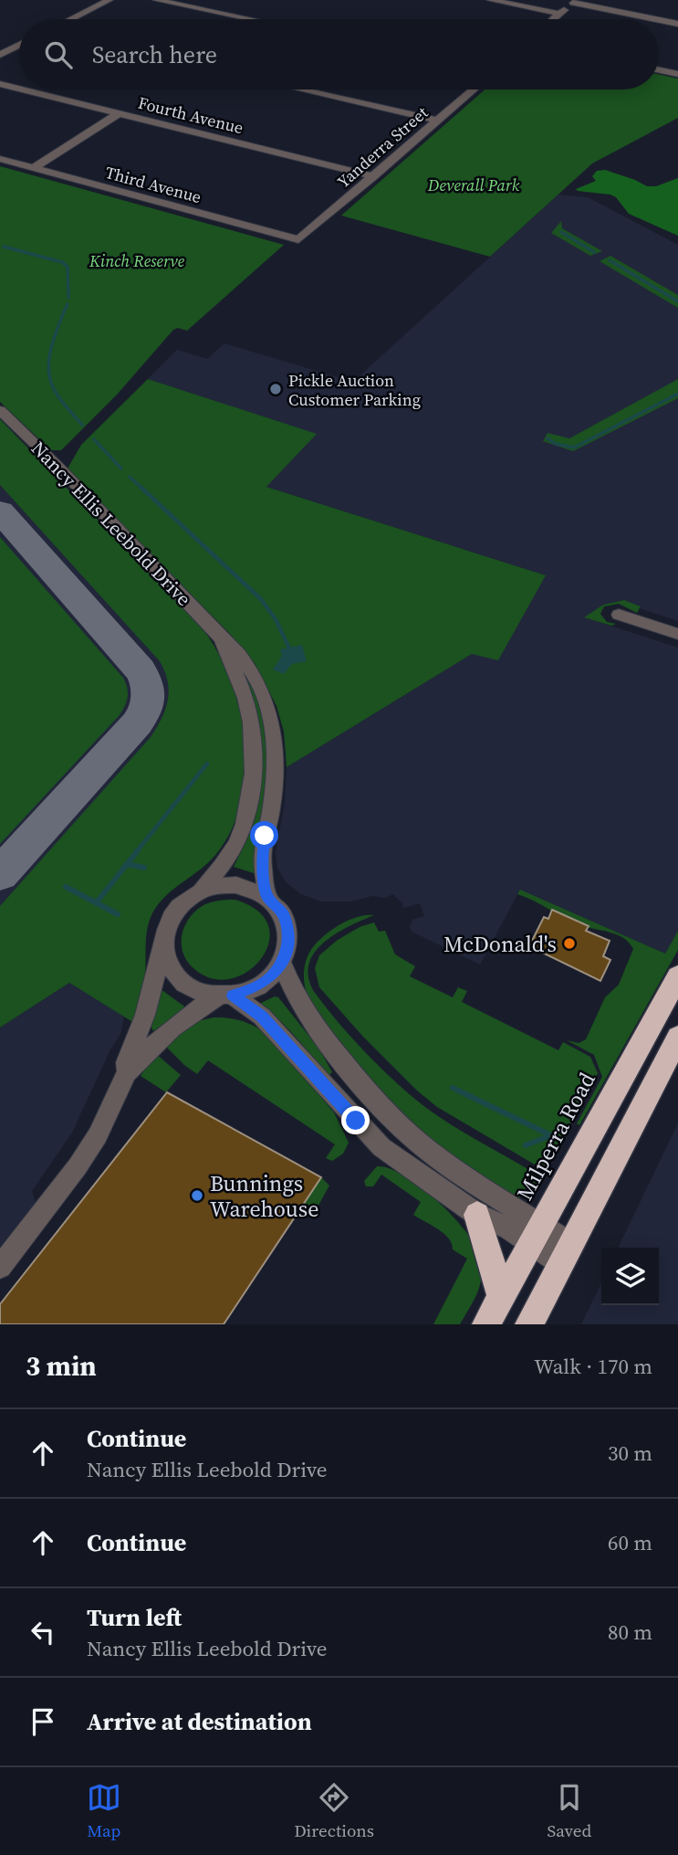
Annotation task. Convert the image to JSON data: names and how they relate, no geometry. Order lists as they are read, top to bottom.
{
  "streets": {
    "highway": ["Milperra Road"],
    "street": [
      "Fourth Avenue",
      "Yanderra Street",
      "Third Avenue",
      "Nancy Ellis Leebold Drive"
    ]
  },
  "crossings": [
    ["Fourth Avenue", "Yanderra Street"],
    ["Yanderra Street", "Third Avenue"]
  ],
  "parks": ["Deverall Park", "Kinch Reserve"],
  "places": ["Pickle Auction Customer Parking", "McDonald's", "Bunnings Warehouse"],
  "page": {
    "search": "Search here",
    "heading": ["3 min", "Walk · 170 m"],
    "list": [
      ["Continue", "Nancy Ellis Leebold Drive", "30 m"],
      ["Continue", "60 m"],
      ["Turn left", "Nancy Ellis Leebold Drive", "80 m"],
      "Arrive at destination"
    ],
    "nav": ["Map", "Directions", "Saved"]
  }
}
